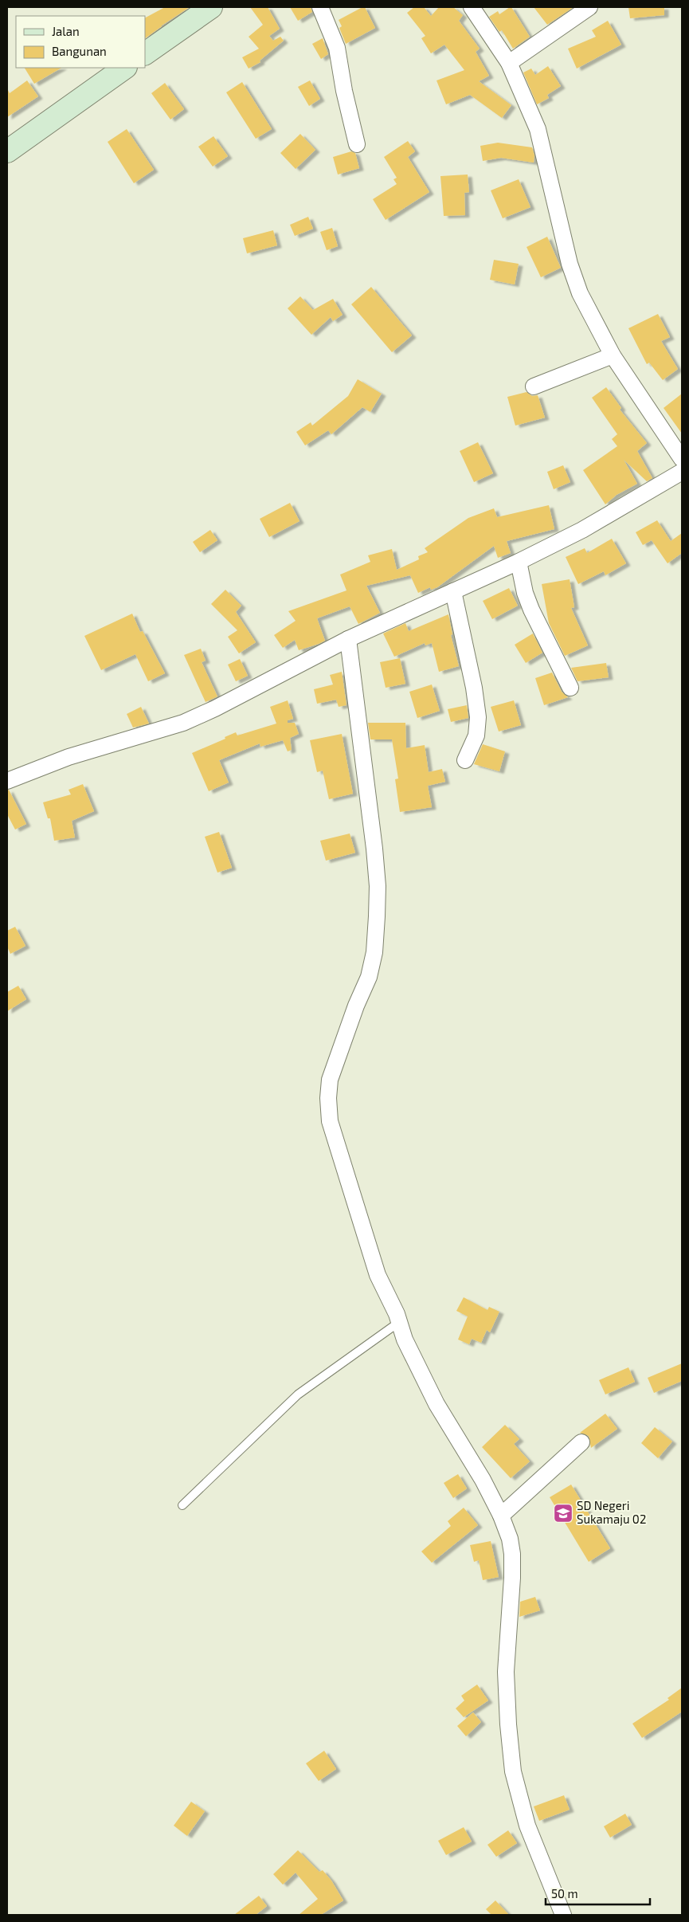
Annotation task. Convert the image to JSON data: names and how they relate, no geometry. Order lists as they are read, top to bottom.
{
  "places": {
    "school or university": ["SD Negeri Sukamaju 02"]
  },
  "legend": ["Jalan", "Bangunan"],
  "scale_bar": "50 m"
}
